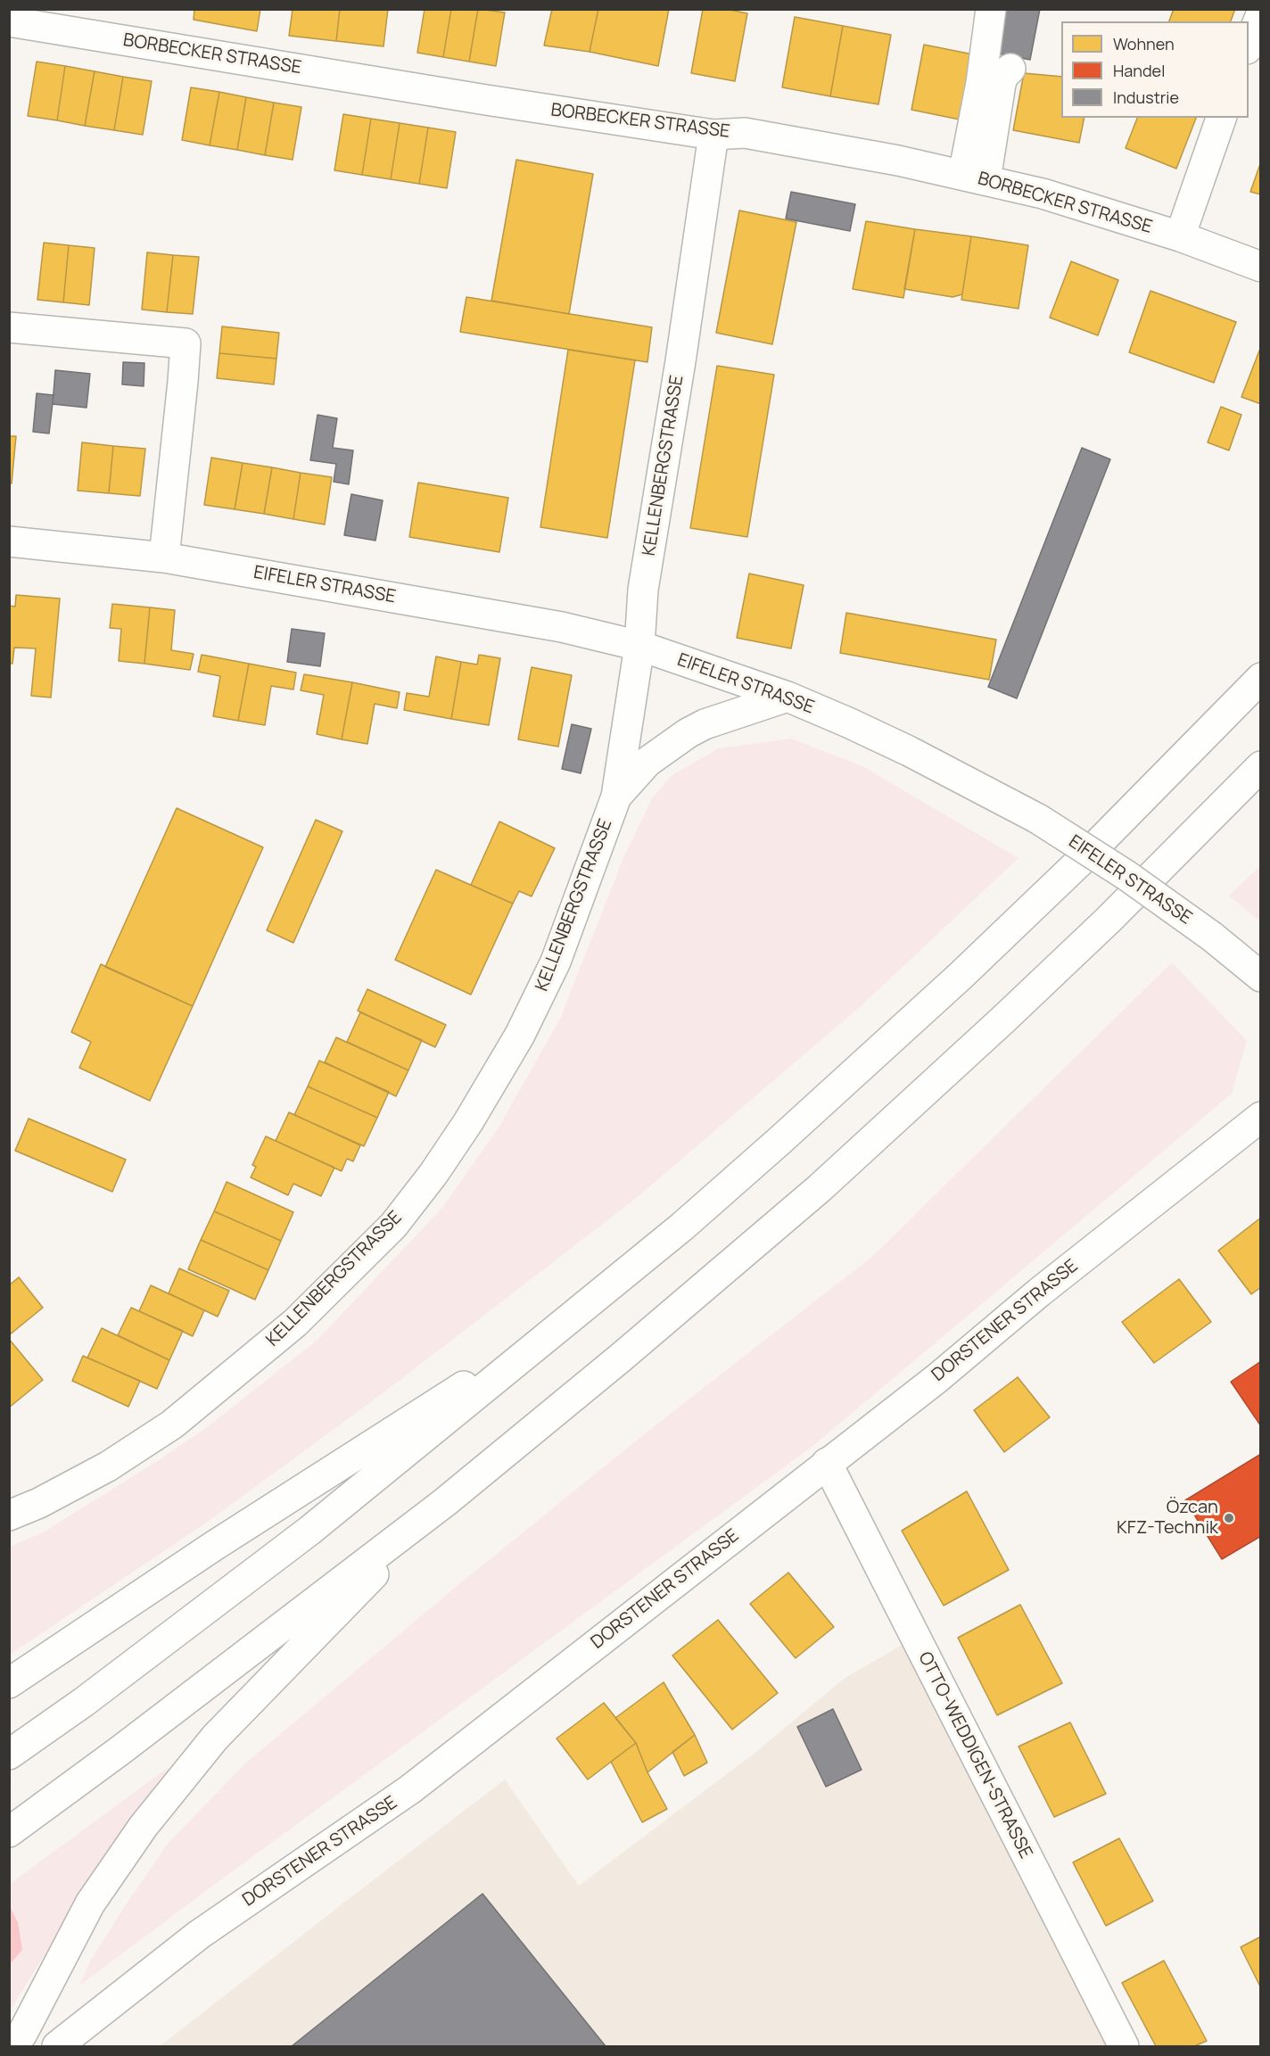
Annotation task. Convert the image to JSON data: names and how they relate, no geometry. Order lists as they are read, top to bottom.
{
  "streets": {
    "main road": [
      "BORBECKER STRASSE",
      "KELLENBERGSTRASSE",
      "EIFELER STRASSE",
      "DORSTENER STRASSE",
      "OTTO-WEDDIGEN-STRASSE"
    ]
  },
  "crossings": [
    ["BORBECKER STRASSE", "KELLENBERGSTRASSE"],
    ["KELLENBERGSTRASSE", "EIFELER STRASSE"],
    ["DORSTENER STRASSE", "OTTO-WEDDIGEN-STRASSE"]
  ],
  "places": ["Özcan KFZ-Technik"],
  "legend": ["Wohnen", "Handel", "Industrie"]
}
